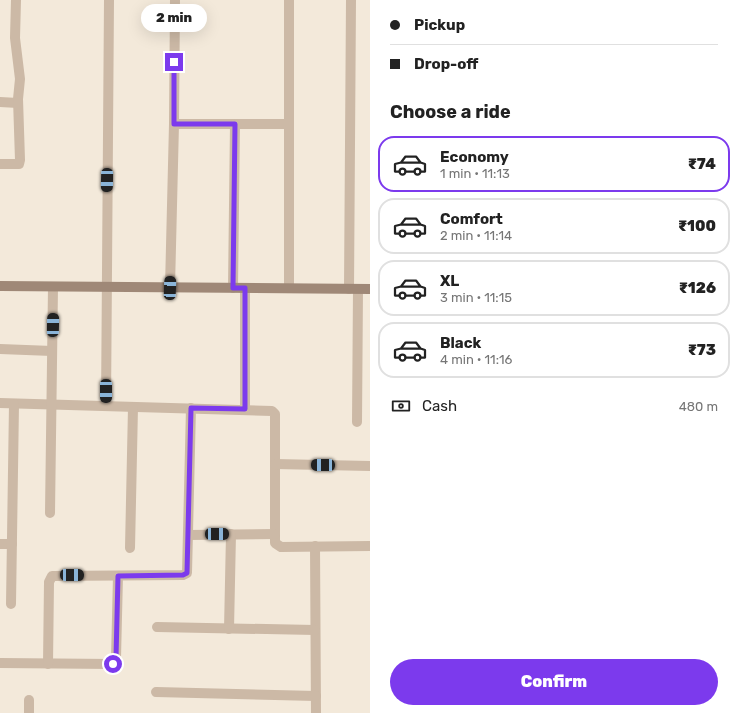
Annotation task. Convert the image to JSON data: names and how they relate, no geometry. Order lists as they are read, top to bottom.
{
  "page": {
    "banner": ["Pickup", "Drop-off"],
    "bubble": "2 min",
    "heading": "Choose a ride",
    "list": [
      {
        "name": "Economy",
        "note": "1 min · 11:13",
        "value": "₹74"
      },
      {
        "name": "Comfort",
        "note": "2 min · 11:14",
        "value": "₹100"
      },
      {
        "name": "XL",
        "note": "3 min · 11:15",
        "value": "₹126"
      },
      {
        "name": "Black",
        "note": "4 min · 11:16",
        "value": "₹73"
      }
    ],
    "pay": ["Cash", "480 m"],
    "buttons": "Confirm"
  }
}
